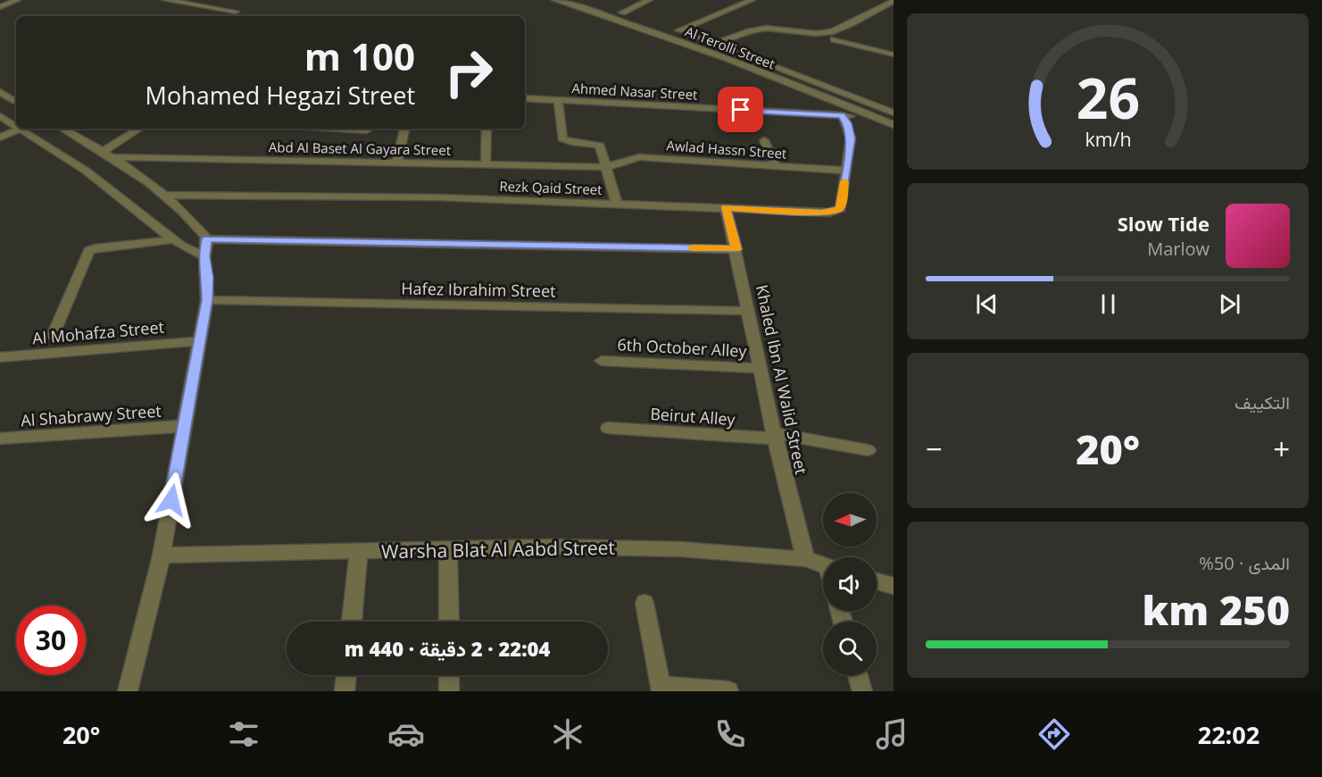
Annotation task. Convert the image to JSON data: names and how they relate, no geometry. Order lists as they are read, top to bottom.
{
  "streets": {
    "street": [
      "Al Terolli Street",
      "Ahmed Nasar Street",
      "Abd Al Baset Al Gayara Street",
      "Awlad Hassn Street",
      "Rezk Qaid Street",
      "Hafez Ibrahim Street",
      "Al Mohafza Street",
      "6th October Alley",
      "Khaled Ibn Al Walid Street",
      "Al Shabrawy Street",
      "Beirut Alley",
      "Warsha Blat Al Aabd Street"
    ]
  },
  "crossings": [
    ["Al Terolli Street", "Ahmed Nasar Street"],
    ["Ahmed Nasar Street", "Rezk Qaid Street"],
    ["Abd Al Baset Al Gayara Street", "Awlad Hassn Street"],
    ["Awlad Hassn Street", "Rezk Qaid Street"],
    ["Rezk Qaid Street", "Khaled Ibn Al Walid Street"],
    ["Hafez Ibrahim Street", "Khaled Ibn Al Walid Street"],
    ["6th October Alley", "Khaled Ibn Al Walid Street"],
    ["Khaled Ibn Al Walid Street", "Beirut Alley"],
    ["Khaled Ibn Al Walid Street", "Warsha Blat Al Aabd Street"]
  ],
  "north": "left",
  "page": {
    "turn": ["100 m", "Mohamed Hegazi Street"],
    "song": ["Slow Tide", "Marlow"],
    "tile": [
      "التكييف",
      ["المدى · 50%", "250 km"]
    ],
    "heat": ["−", "20°", "+"],
    "limit": "30",
    "trip": "22:04 · 2 دقيقة · 440 m",
    "tabs": ["22:02", "20°"],
    "gauge": ["26", "km/h"]
  }
}
